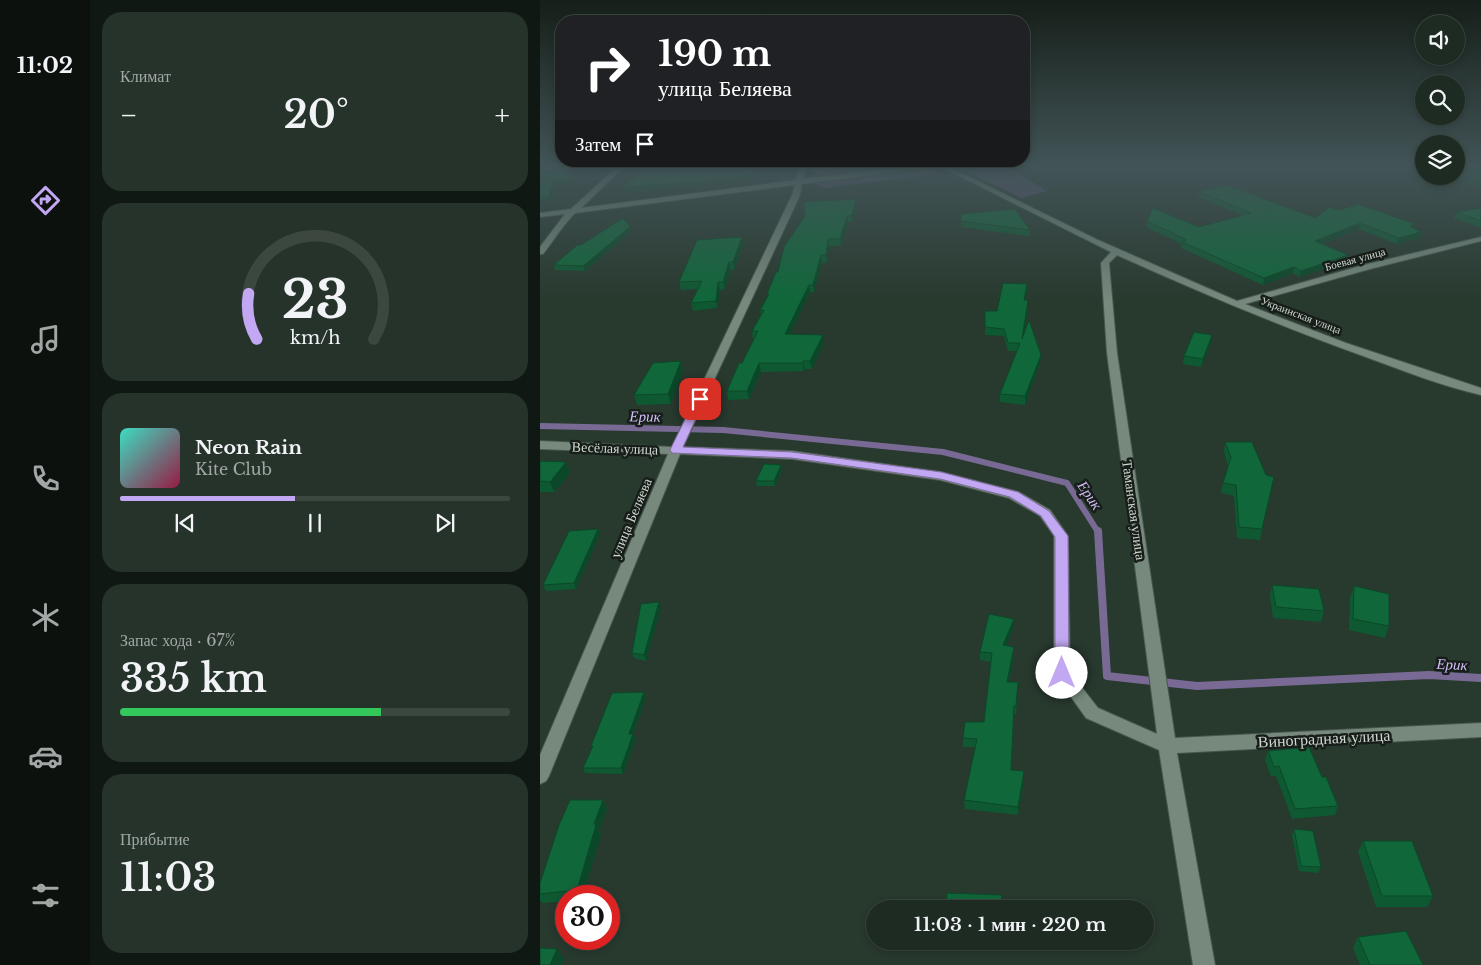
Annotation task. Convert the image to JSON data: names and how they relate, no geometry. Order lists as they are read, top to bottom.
{
  "streets": {
    "street": [
      "Боевая улица",
      "Украинская улица",
      "Весёлая улица",
      "Таманская улица",
      "улица Беляева",
      "Виноградная улица"
    ]
  },
  "crossings": [
    ["Боевая улица", "Украинская улица"],
    ["Украинская улица", "Таманская улица"],
    ["Весёлая улица", "Таманская улица"],
    ["Весёлая улица", "улица Беляева"],
    ["Весёлая улица", "Виноградная улица"],
    ["Таманская улица", "Виноградная улица"]
  ],
  "water": ["Ерик"],
  "page": {
    "tabs": "11:02",
    "tile": [
      "Климат",
      ["Запас хода · 67%", "335 km"],
      ["Прибытие", "11:03"]
    ],
    "turn": ["190 m", "улица Беляева"],
    "heat": ["−", "20°", "+"],
    "then": "Затем",
    "song": ["Neon Rain", "Kite Club"],
    "limit": "30",
    "trip": "11:03 · 1 мин · 220 m",
    "gauge": ["23", "km/h"]
  }
}
